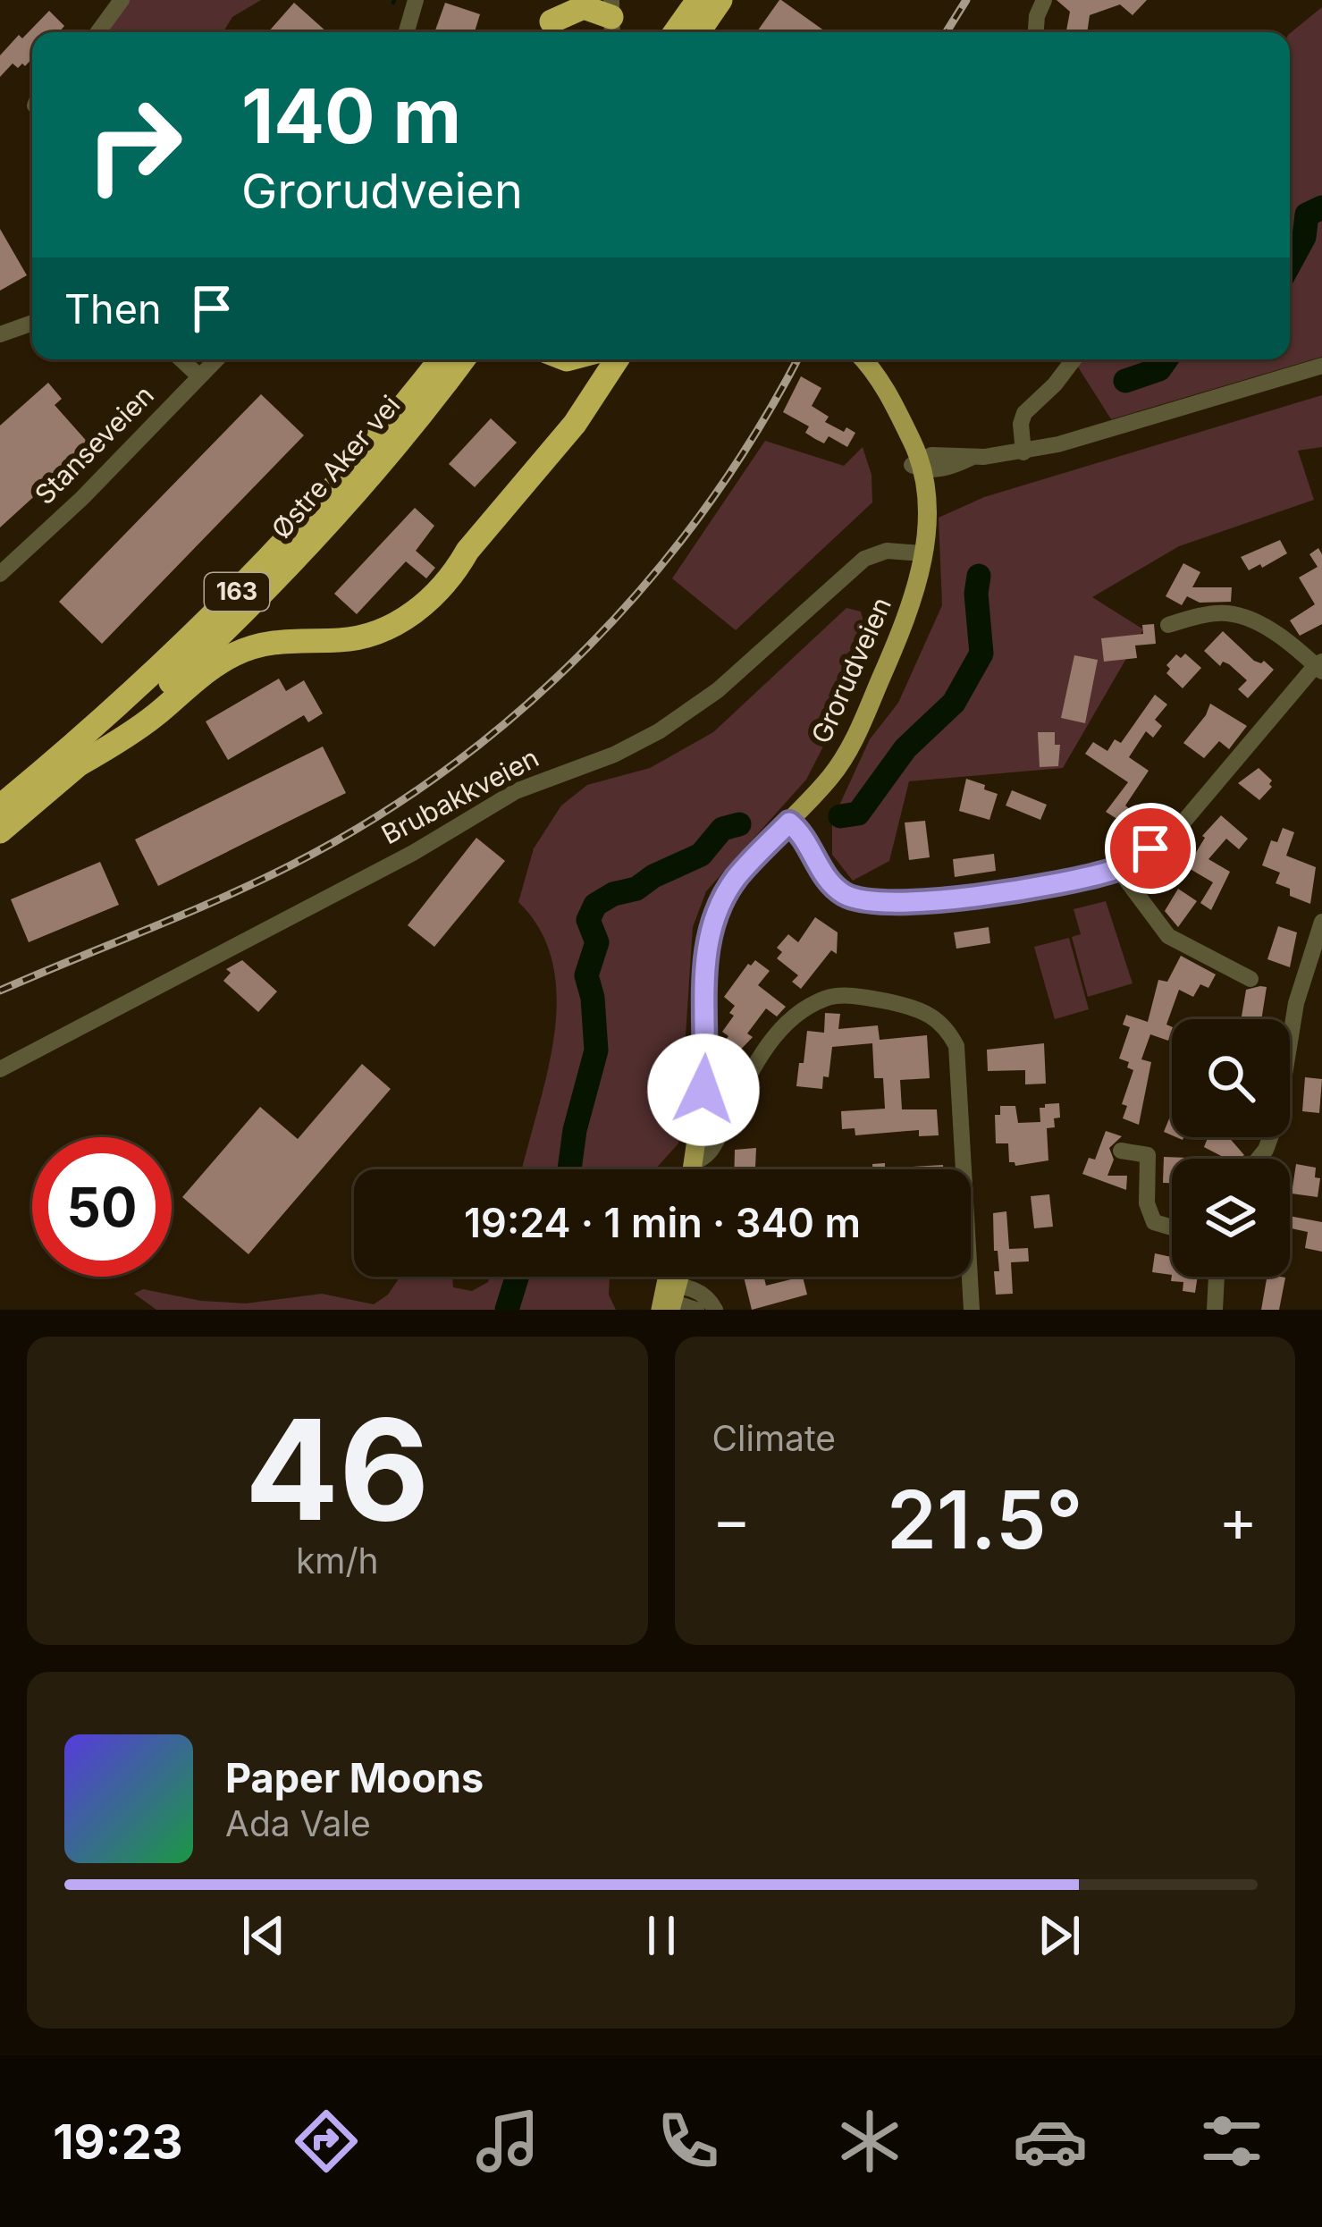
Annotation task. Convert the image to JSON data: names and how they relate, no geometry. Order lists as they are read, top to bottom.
{
  "streets": {
    "highway": ["Østre Aker vei", "163"],
    "main road": ["Grorudveien"],
    "street": ["Stanseveien", "Brubakkveien"]
  },
  "crossings": [
    ["Østre Aker vei", "163"],
    ["Grorudveien", "Brubakkveien"]
  ],
  "page": {
    "turn": ["140 m", "Grorudveien"],
    "then": "Then",
    "limit": "50",
    "trip": "19:24 · 1 min · 340 m",
    "tile": [
      ["46", "km/h"],
      "Climate"
    ],
    "heat": ["−", "21.5°", "+"],
    "song": ["Paper Moons", "Ada Vale"],
    "tabs": "19:23"
  }
}
